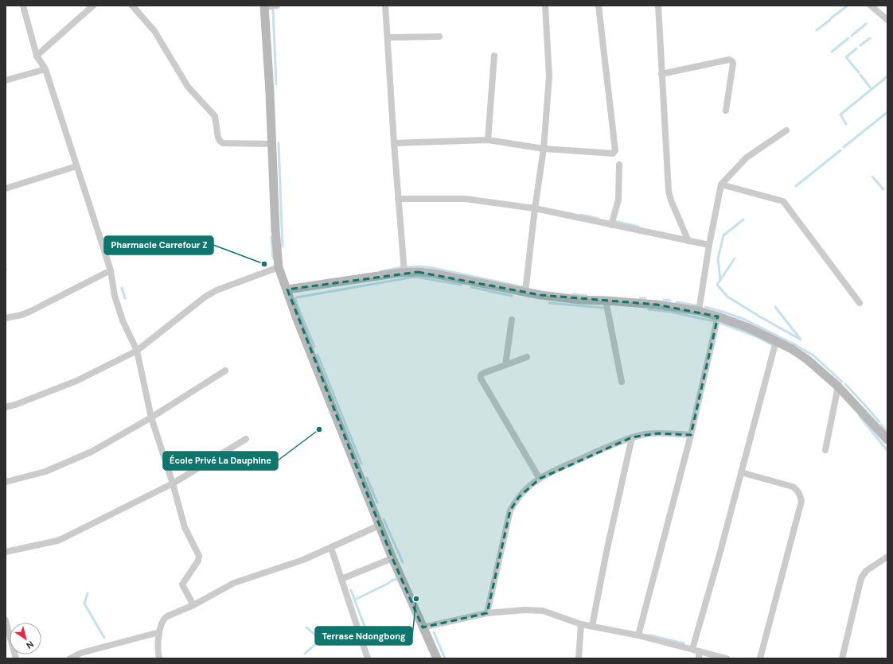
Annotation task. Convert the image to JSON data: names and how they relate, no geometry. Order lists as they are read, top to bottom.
{
  "places": ["Pharmacie Carrefour Z", "École Privé La Dauphine", "Terrase Ndongbong"],
  "north": "bottom right"
}
